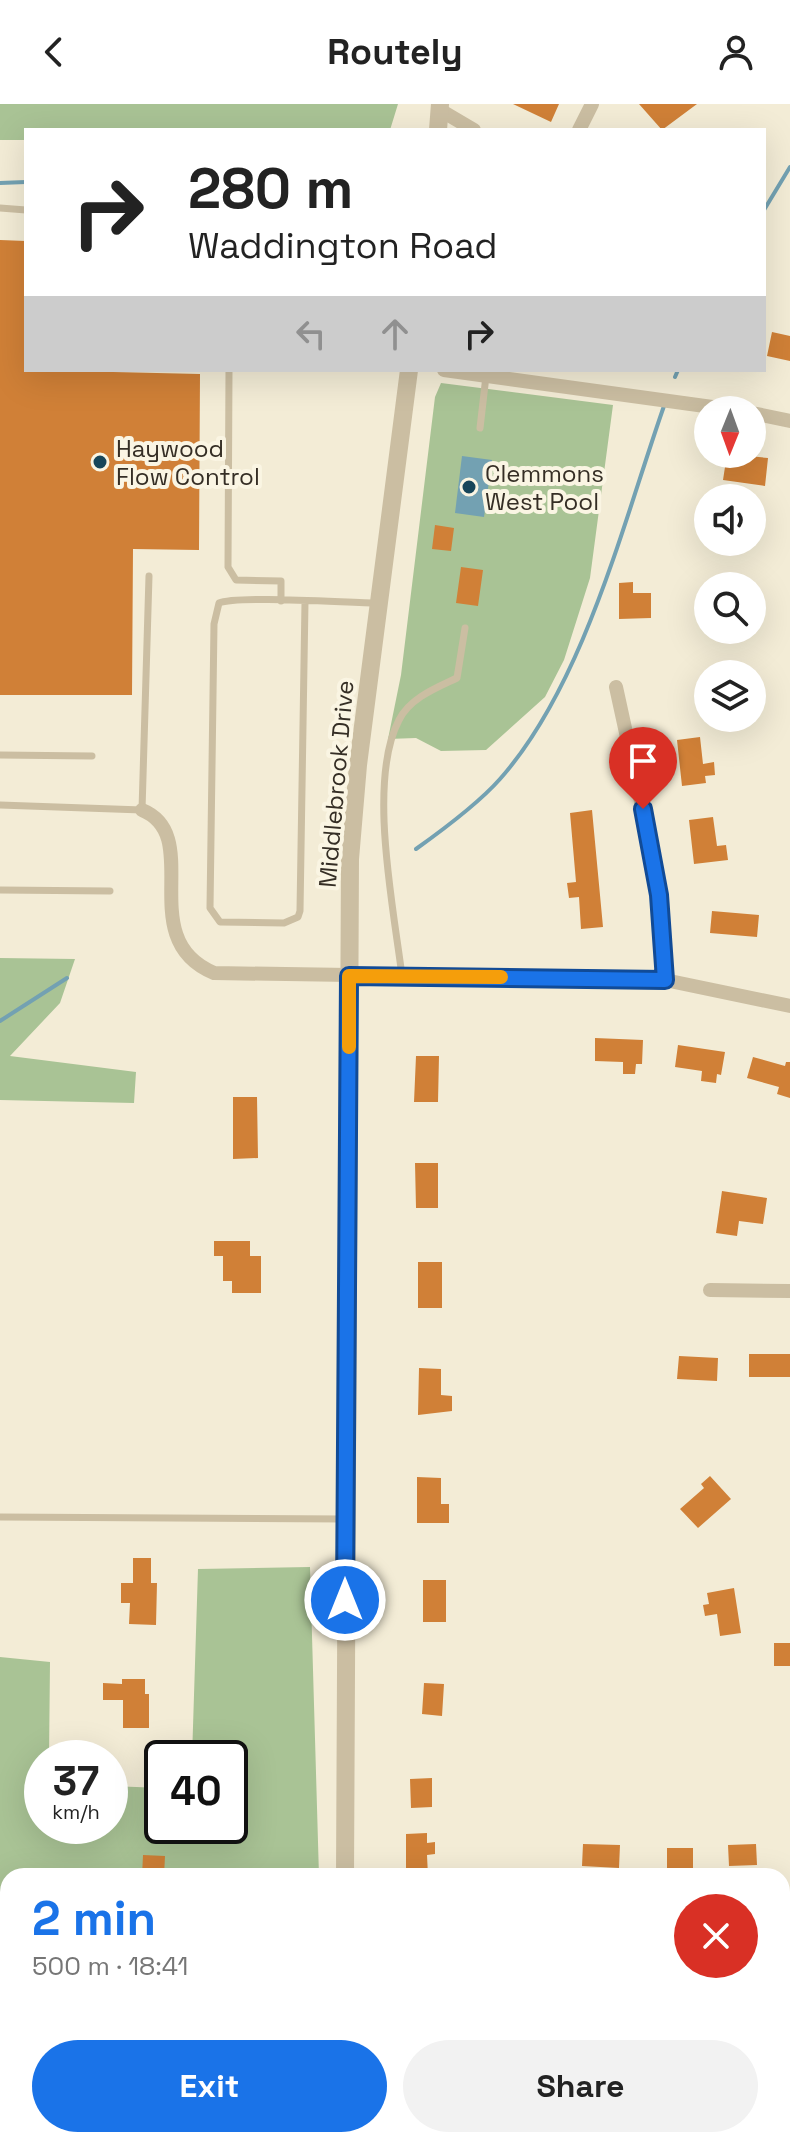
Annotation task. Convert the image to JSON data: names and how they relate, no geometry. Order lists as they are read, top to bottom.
{
  "streets": {
    "street": ["Middlebrook Drive"]
  },
  "places": ["Haywood Flow Control", "Clemmons West Pool"],
  "north": "bottom",
  "page": {
    "header": "Routely",
    "turn": ["280 m", "Waddington Road"],
    "speed": "37 km/h",
    "limit": "40",
    "heading": ["2 min", "500 m · 18:41"],
    "buttons": ["Exit", "Share"]
  }
}
